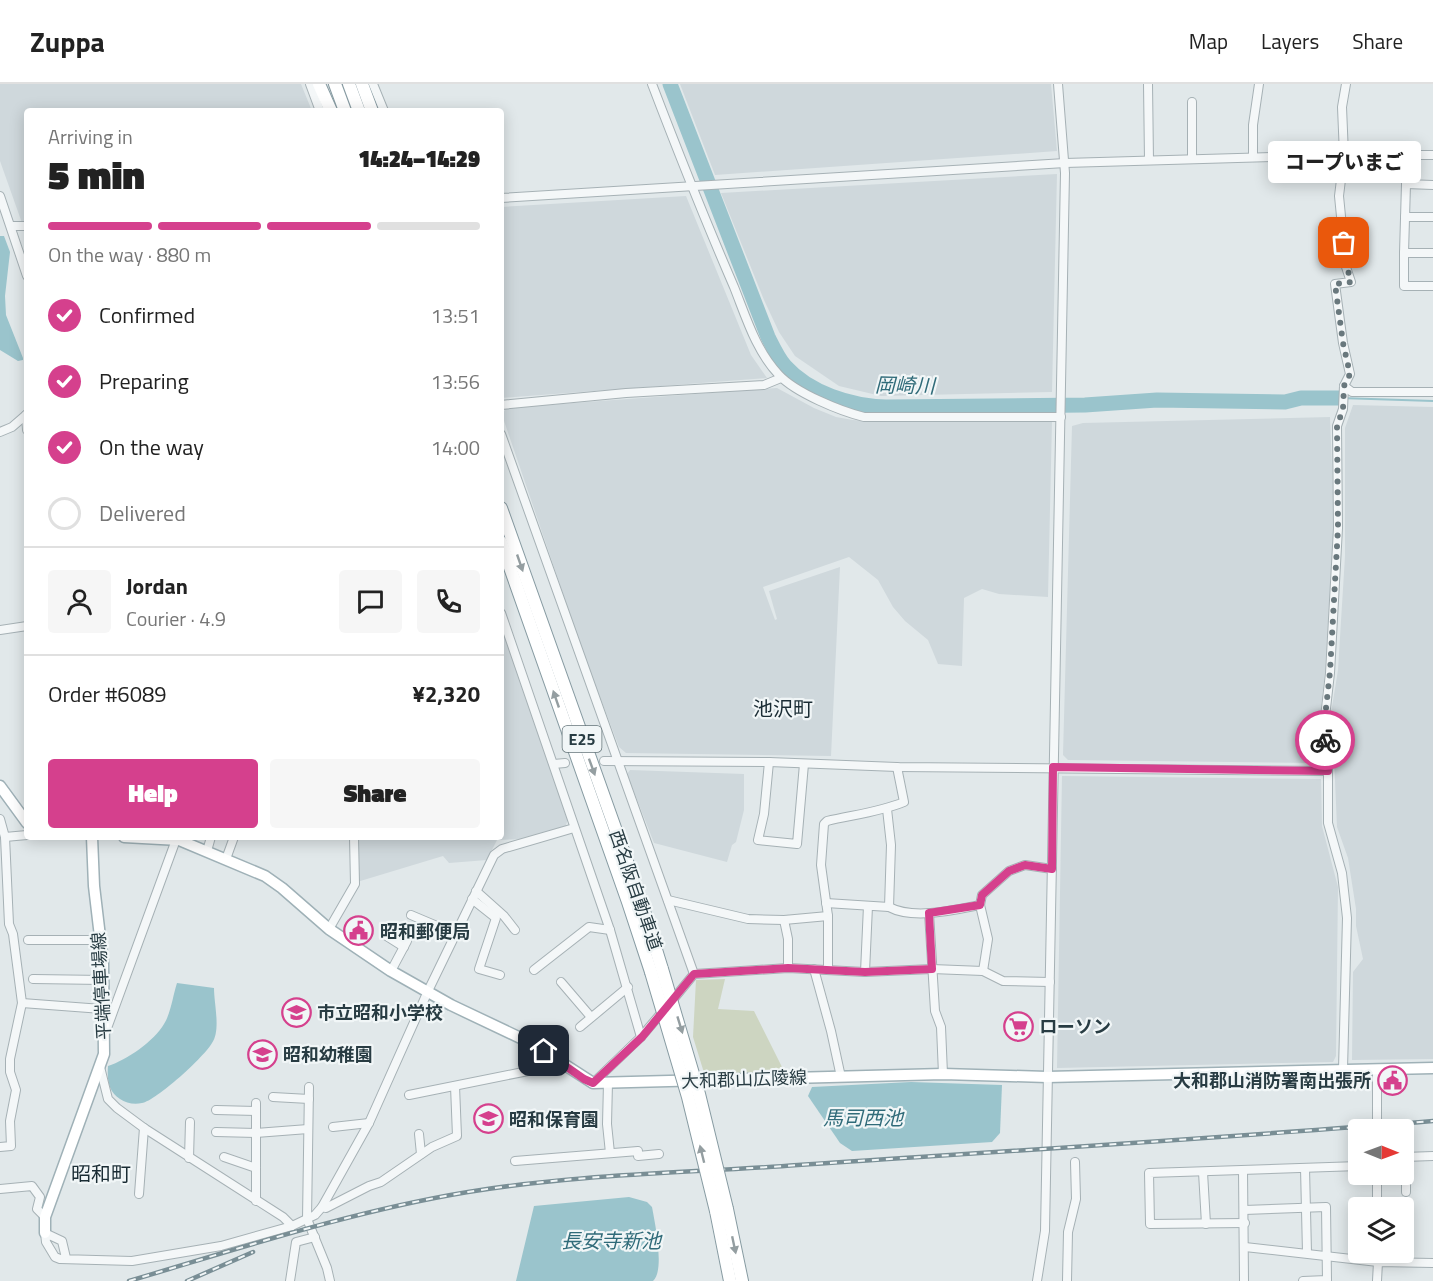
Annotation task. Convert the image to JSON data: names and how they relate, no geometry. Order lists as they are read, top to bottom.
{
  "streets": {
    "highway": ["E25", "西名阪自動車道"],
    "main road": ["平端停車場線", "大和郡山広陵線"]
  },
  "districts": ["池沢町", "昭和町"],
  "water": ["岡崎川", "馬司西池", "長安寺新池"],
  "places": {
    "other": ["コープいまご"],
    "public building": ["昭和郵便局", "大和郡山消防署南出張所"],
    "school or university": ["市立昭和小学校", "昭和幼稚園", "昭和保育園"],
    "supermarket": ["ローソン"]
  },
  "north": "right",
  "page": {
    "header": "Zuppa",
    "nav": ["Map", "Layers", "Share"],
    "heading": ["5 min", "Arriving in", "14:24–14:29"],
    "panel": [
      "Jordan",
      "Courier · 4.9",
      "Order #6089",
      "¥2,320"
    ],
    "bubble": "コープいまご",
    "bar": "On the way · 880 m",
    "list": [
      ["Confirmed", "13:51"],
      ["Preparing", "13:56"],
      ["On the way", "14:00"],
      "Delivered"
    ],
    "buttons": ["Help", "Share"]
  }
}
